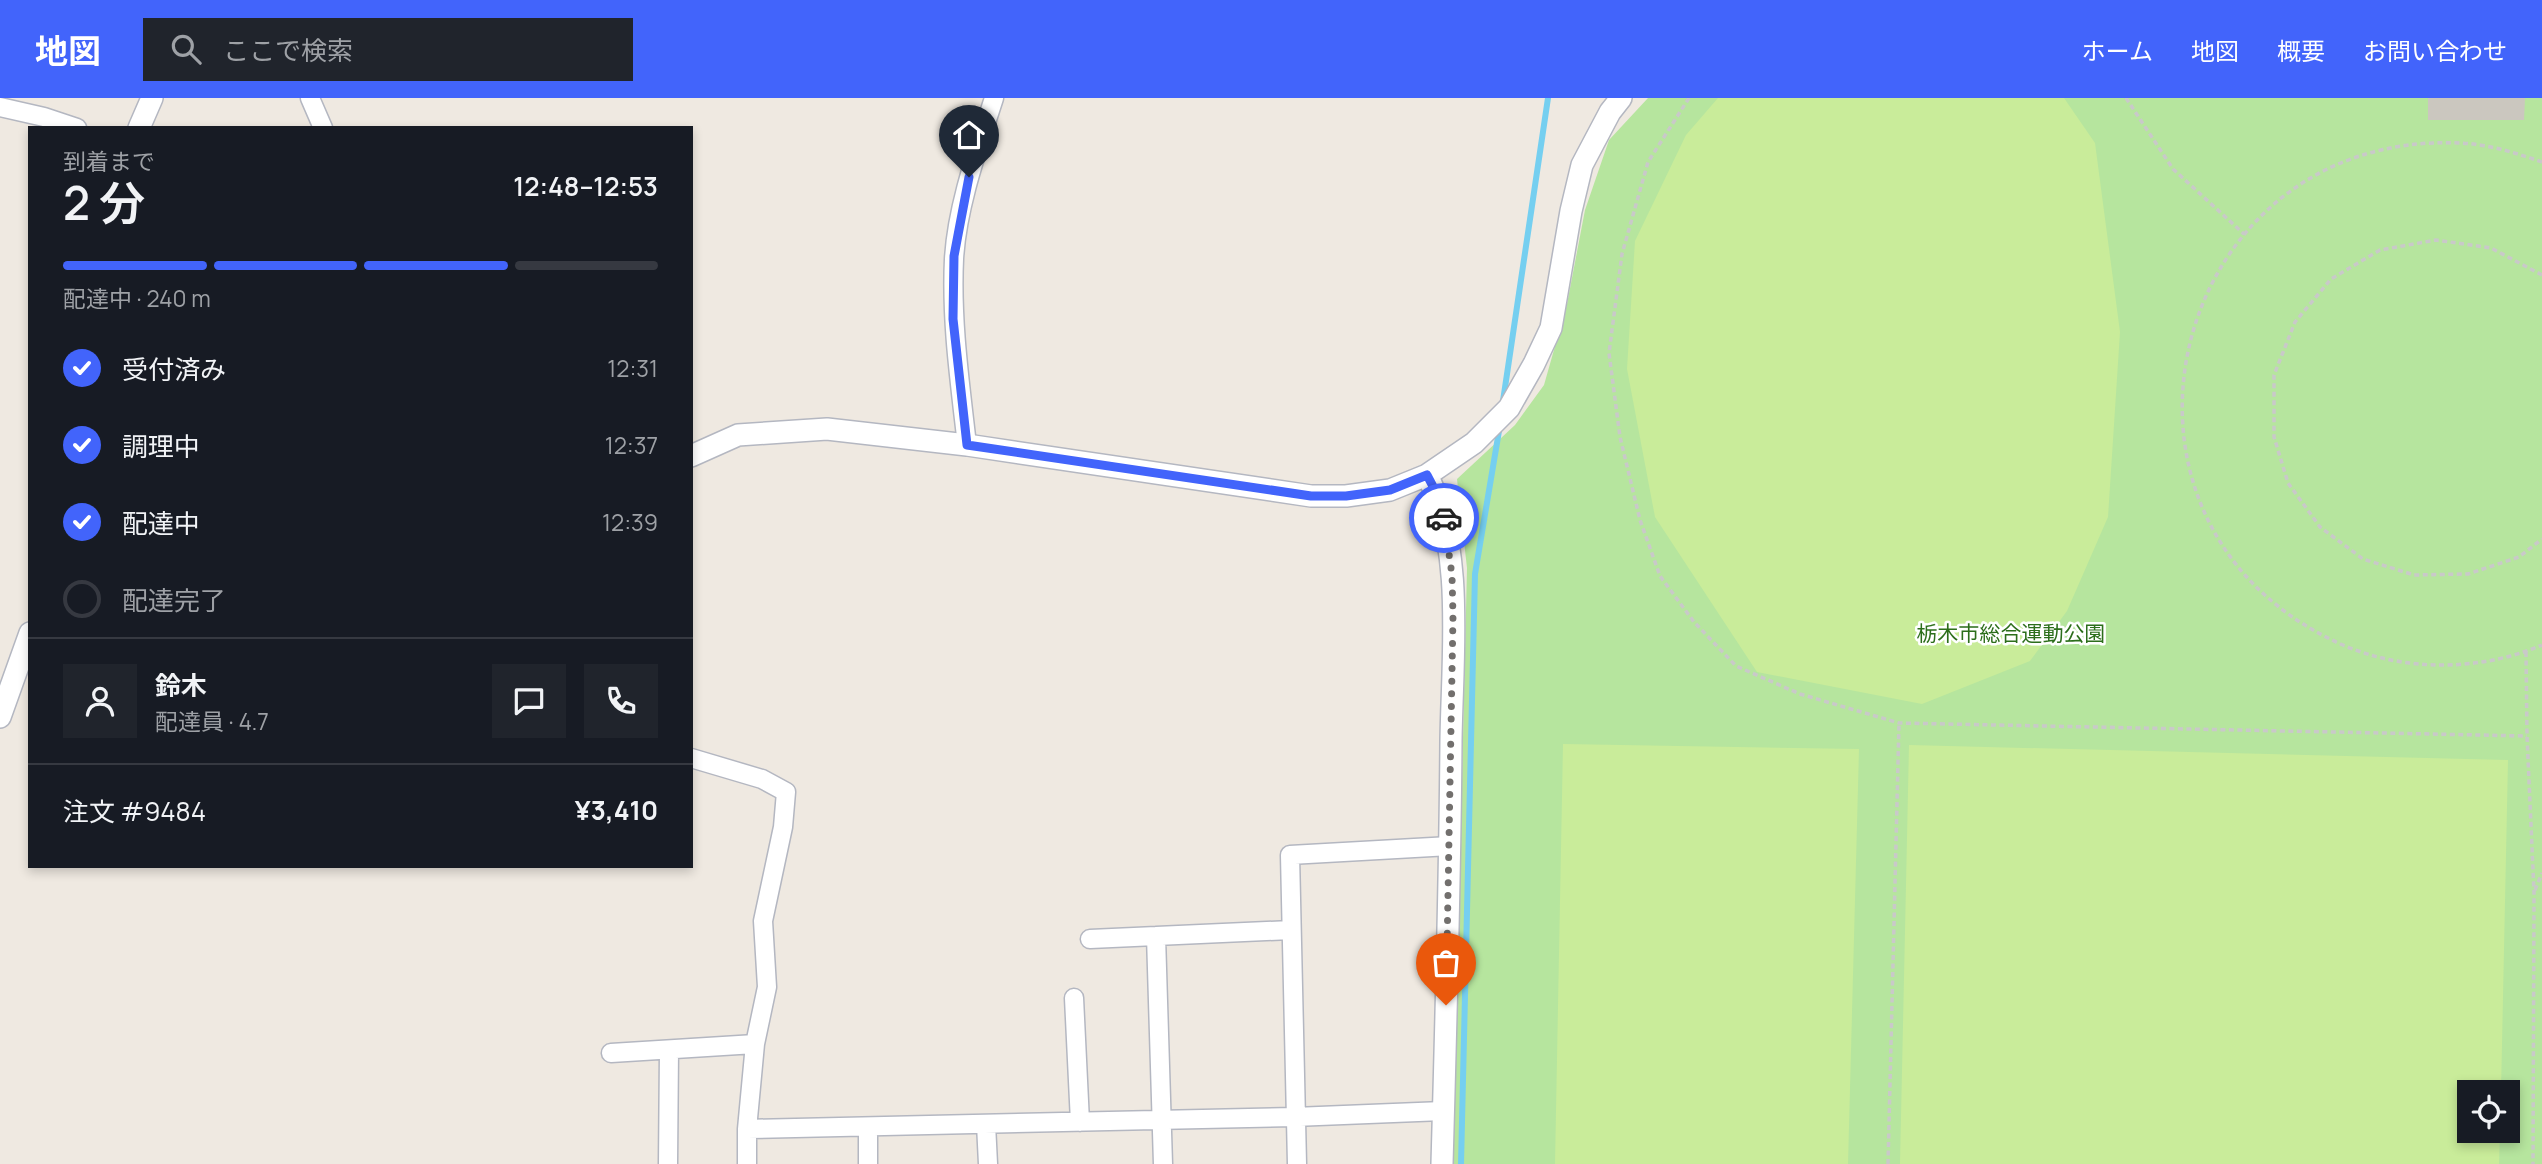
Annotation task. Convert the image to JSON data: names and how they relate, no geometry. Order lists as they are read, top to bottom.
{
  "parks": ["栃木市総合運動公園"],
  "page": {
    "header": "地図",
    "search": "ここで検索",
    "nav": [
      "ホーム",
      "地図",
      "概要",
      "お問い合わせ"
    ],
    "heading": ["2 分", "到着まで", "12:48–12:53"],
    "panel": [
      "鈴木",
      "配達員 · 4.7",
      "注文 #9484",
      "¥3,410"
    ],
    "bar": "配達中 · 240 m",
    "list": [
      ["受付済み", "12:31"],
      ["調理中", "12:37"],
      ["配達中", "12:39"],
      "配達完了"
    ]
  }
}
